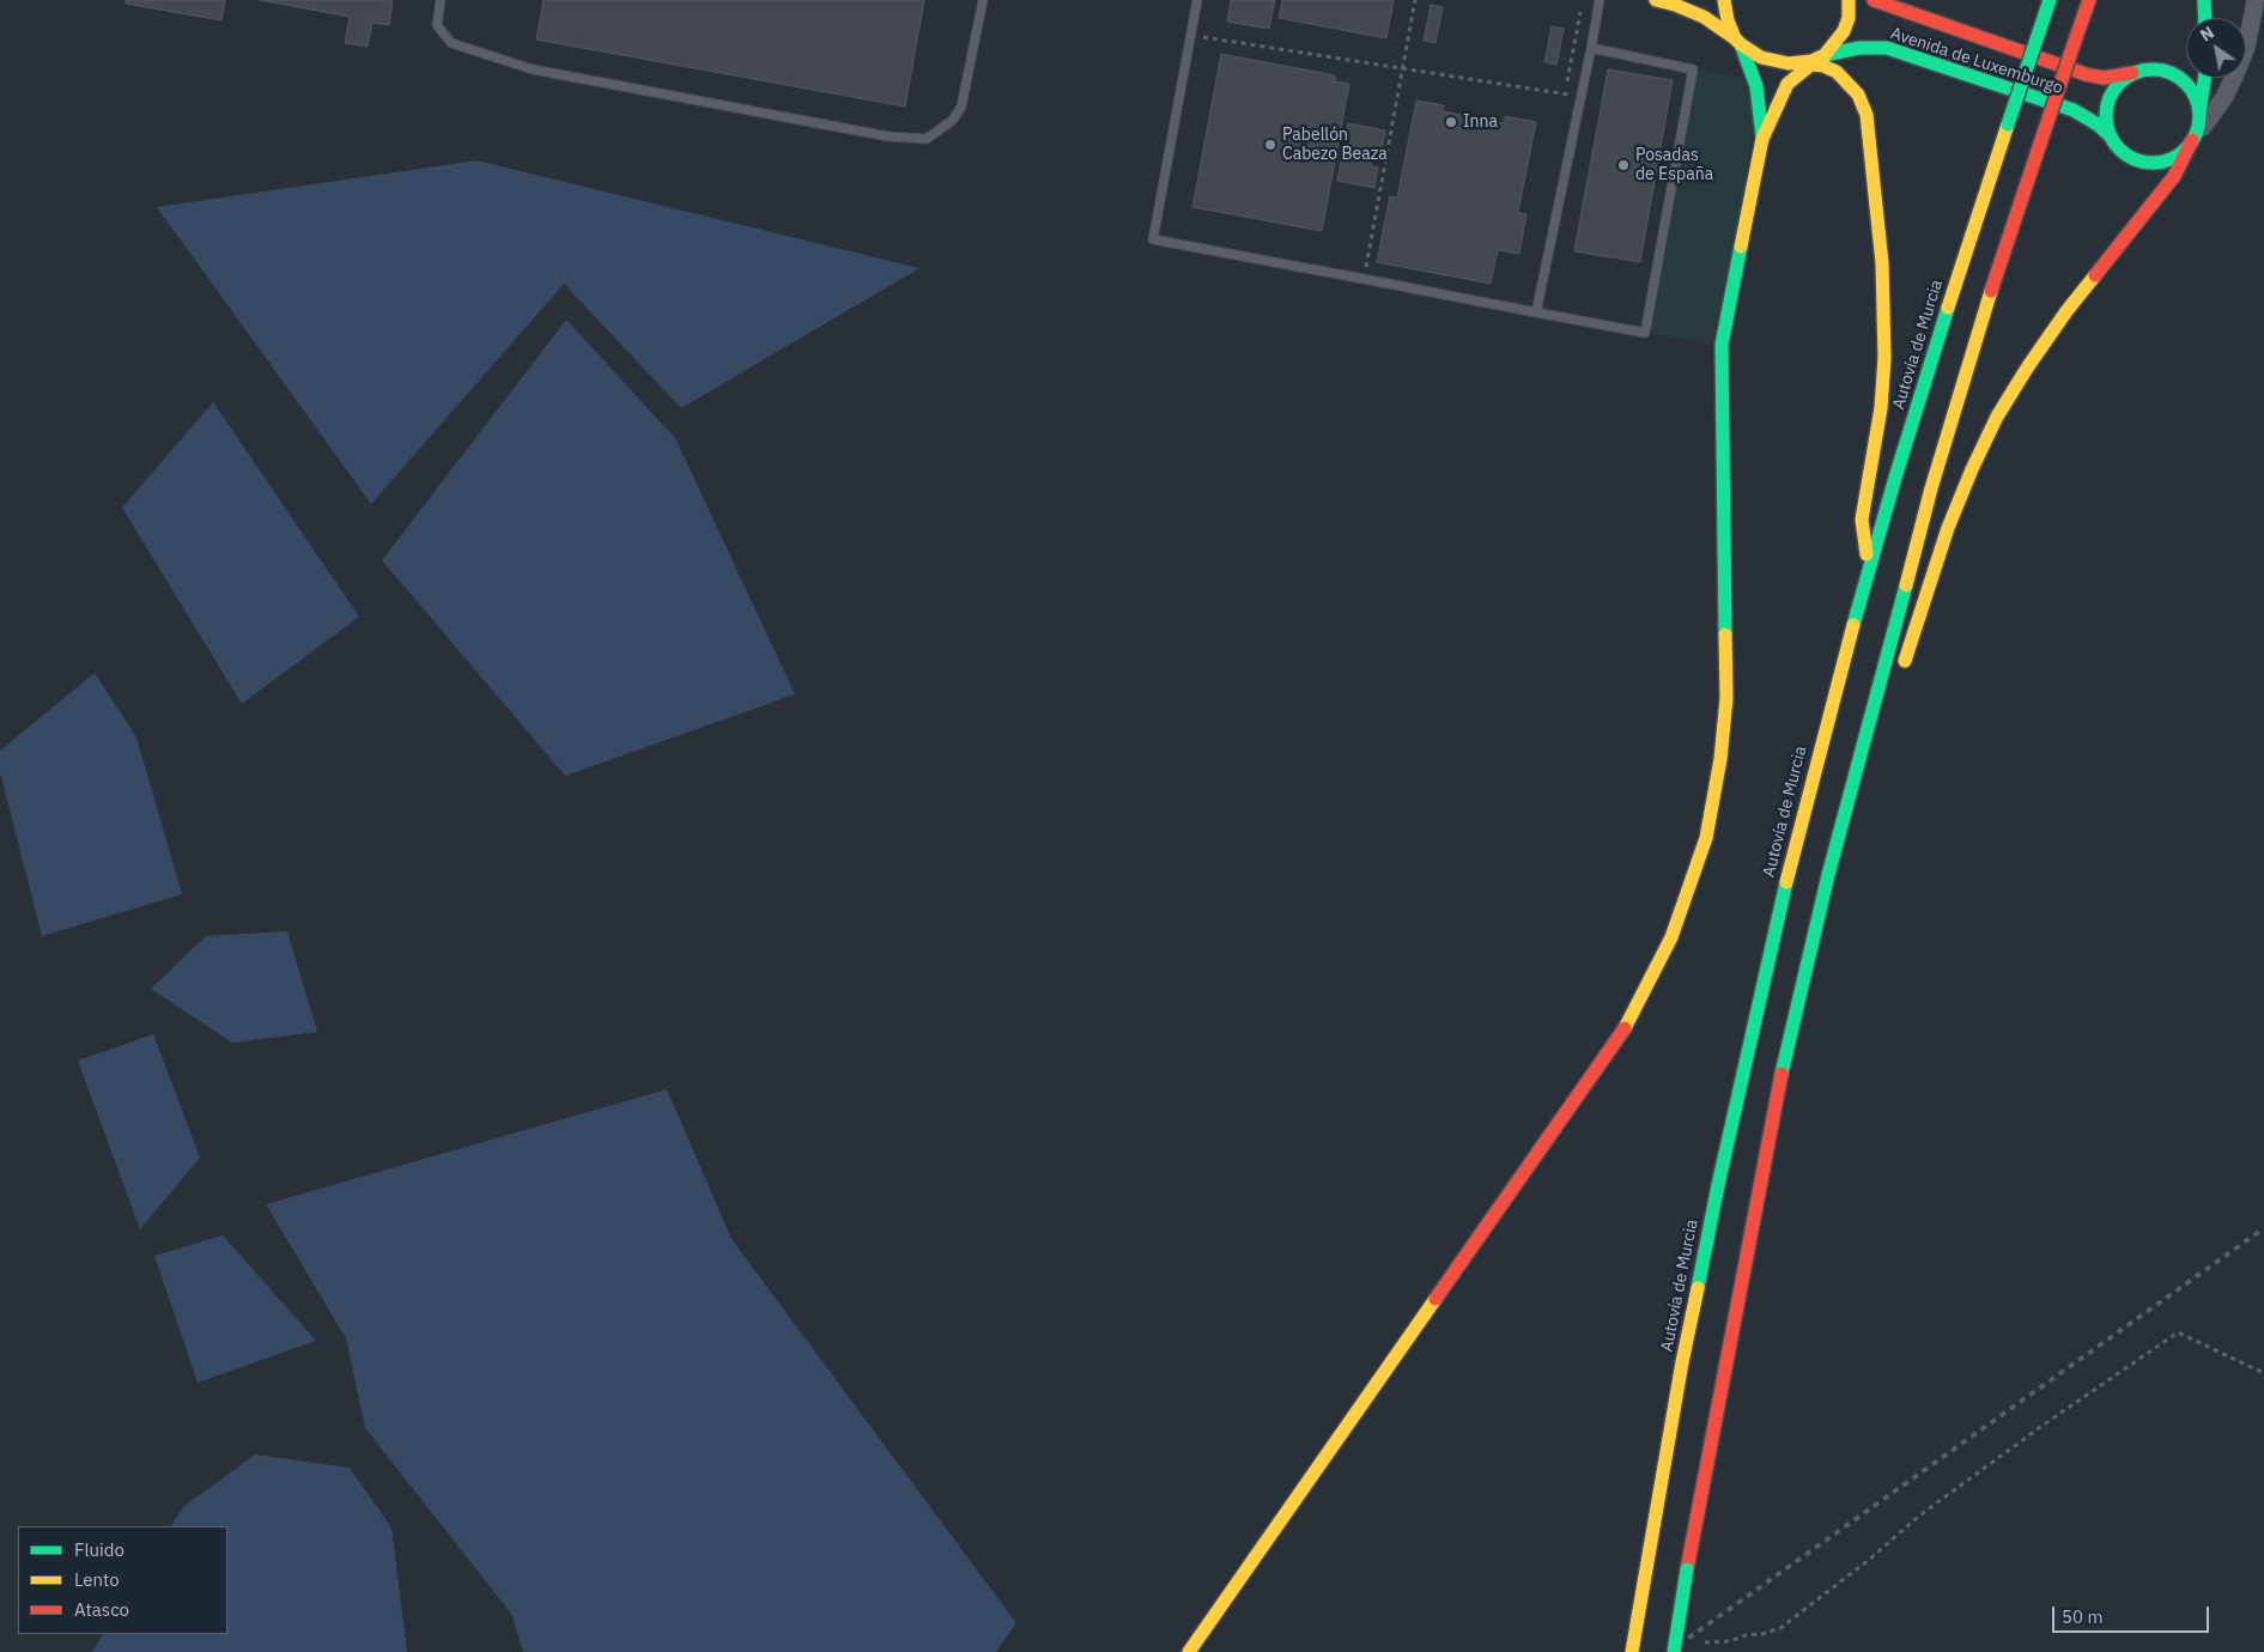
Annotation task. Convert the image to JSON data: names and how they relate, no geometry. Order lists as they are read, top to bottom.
{
  "streets": {
    "main road": ["Avenida de Luxemburgo", "Autovía de Murcia"]
  },
  "places": ["Inna", "Pabellón Cabezo Beaza", "Posadas de España"],
  "legend": ["Fluido", "Lento", "Atasco"],
  "scale_bar": "50 m",
  "north": "top left"
}
